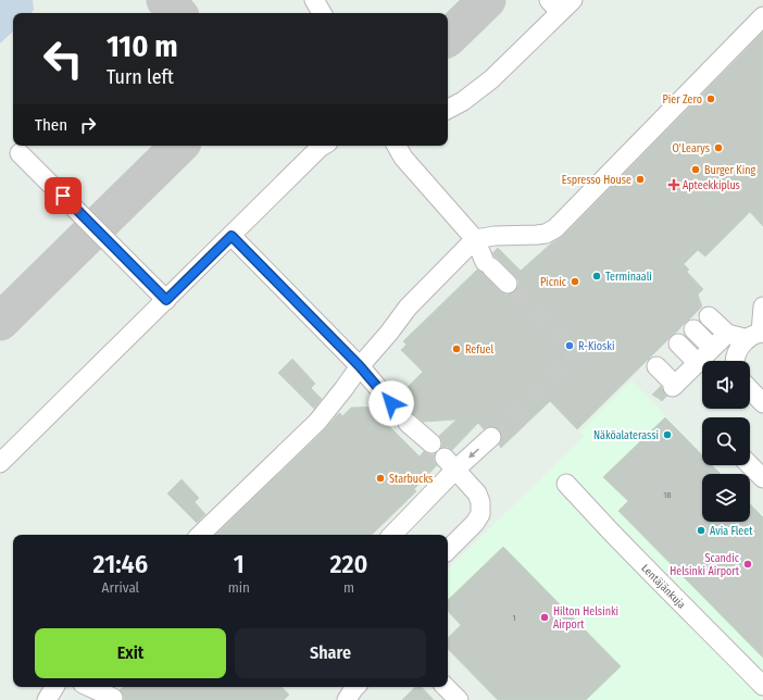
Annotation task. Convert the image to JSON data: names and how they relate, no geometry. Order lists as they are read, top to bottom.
{
  "streets": {
    "street": ["Lentäjänkuja"]
  },
  "places": {
    "other": [
      "Pier Zero",
      "O'Learys",
      "Burger King",
      "Espresso House",
      "Terminaali",
      "Picnic",
      "R-Kioski",
      "Refuel",
      "Näköalaterassi",
      "Starbucks",
      "Avia Fleet",
      "Scandic Helsinki Airport",
      "Hilton Helsinki Airport"
    ],
    "health": ["Apteekkiplus"]
  },
  "house_numbers": ["1B", "1"],
  "page": {
    "turn": ["110 m", "Turn left"],
    "then": "Then",
    "eta": [
      "21:46",
      "Arrival",
      "1",
      "min",
      "220",
      "m"
    ],
    "buttons": ["Exit", "Share"]
  }
}
